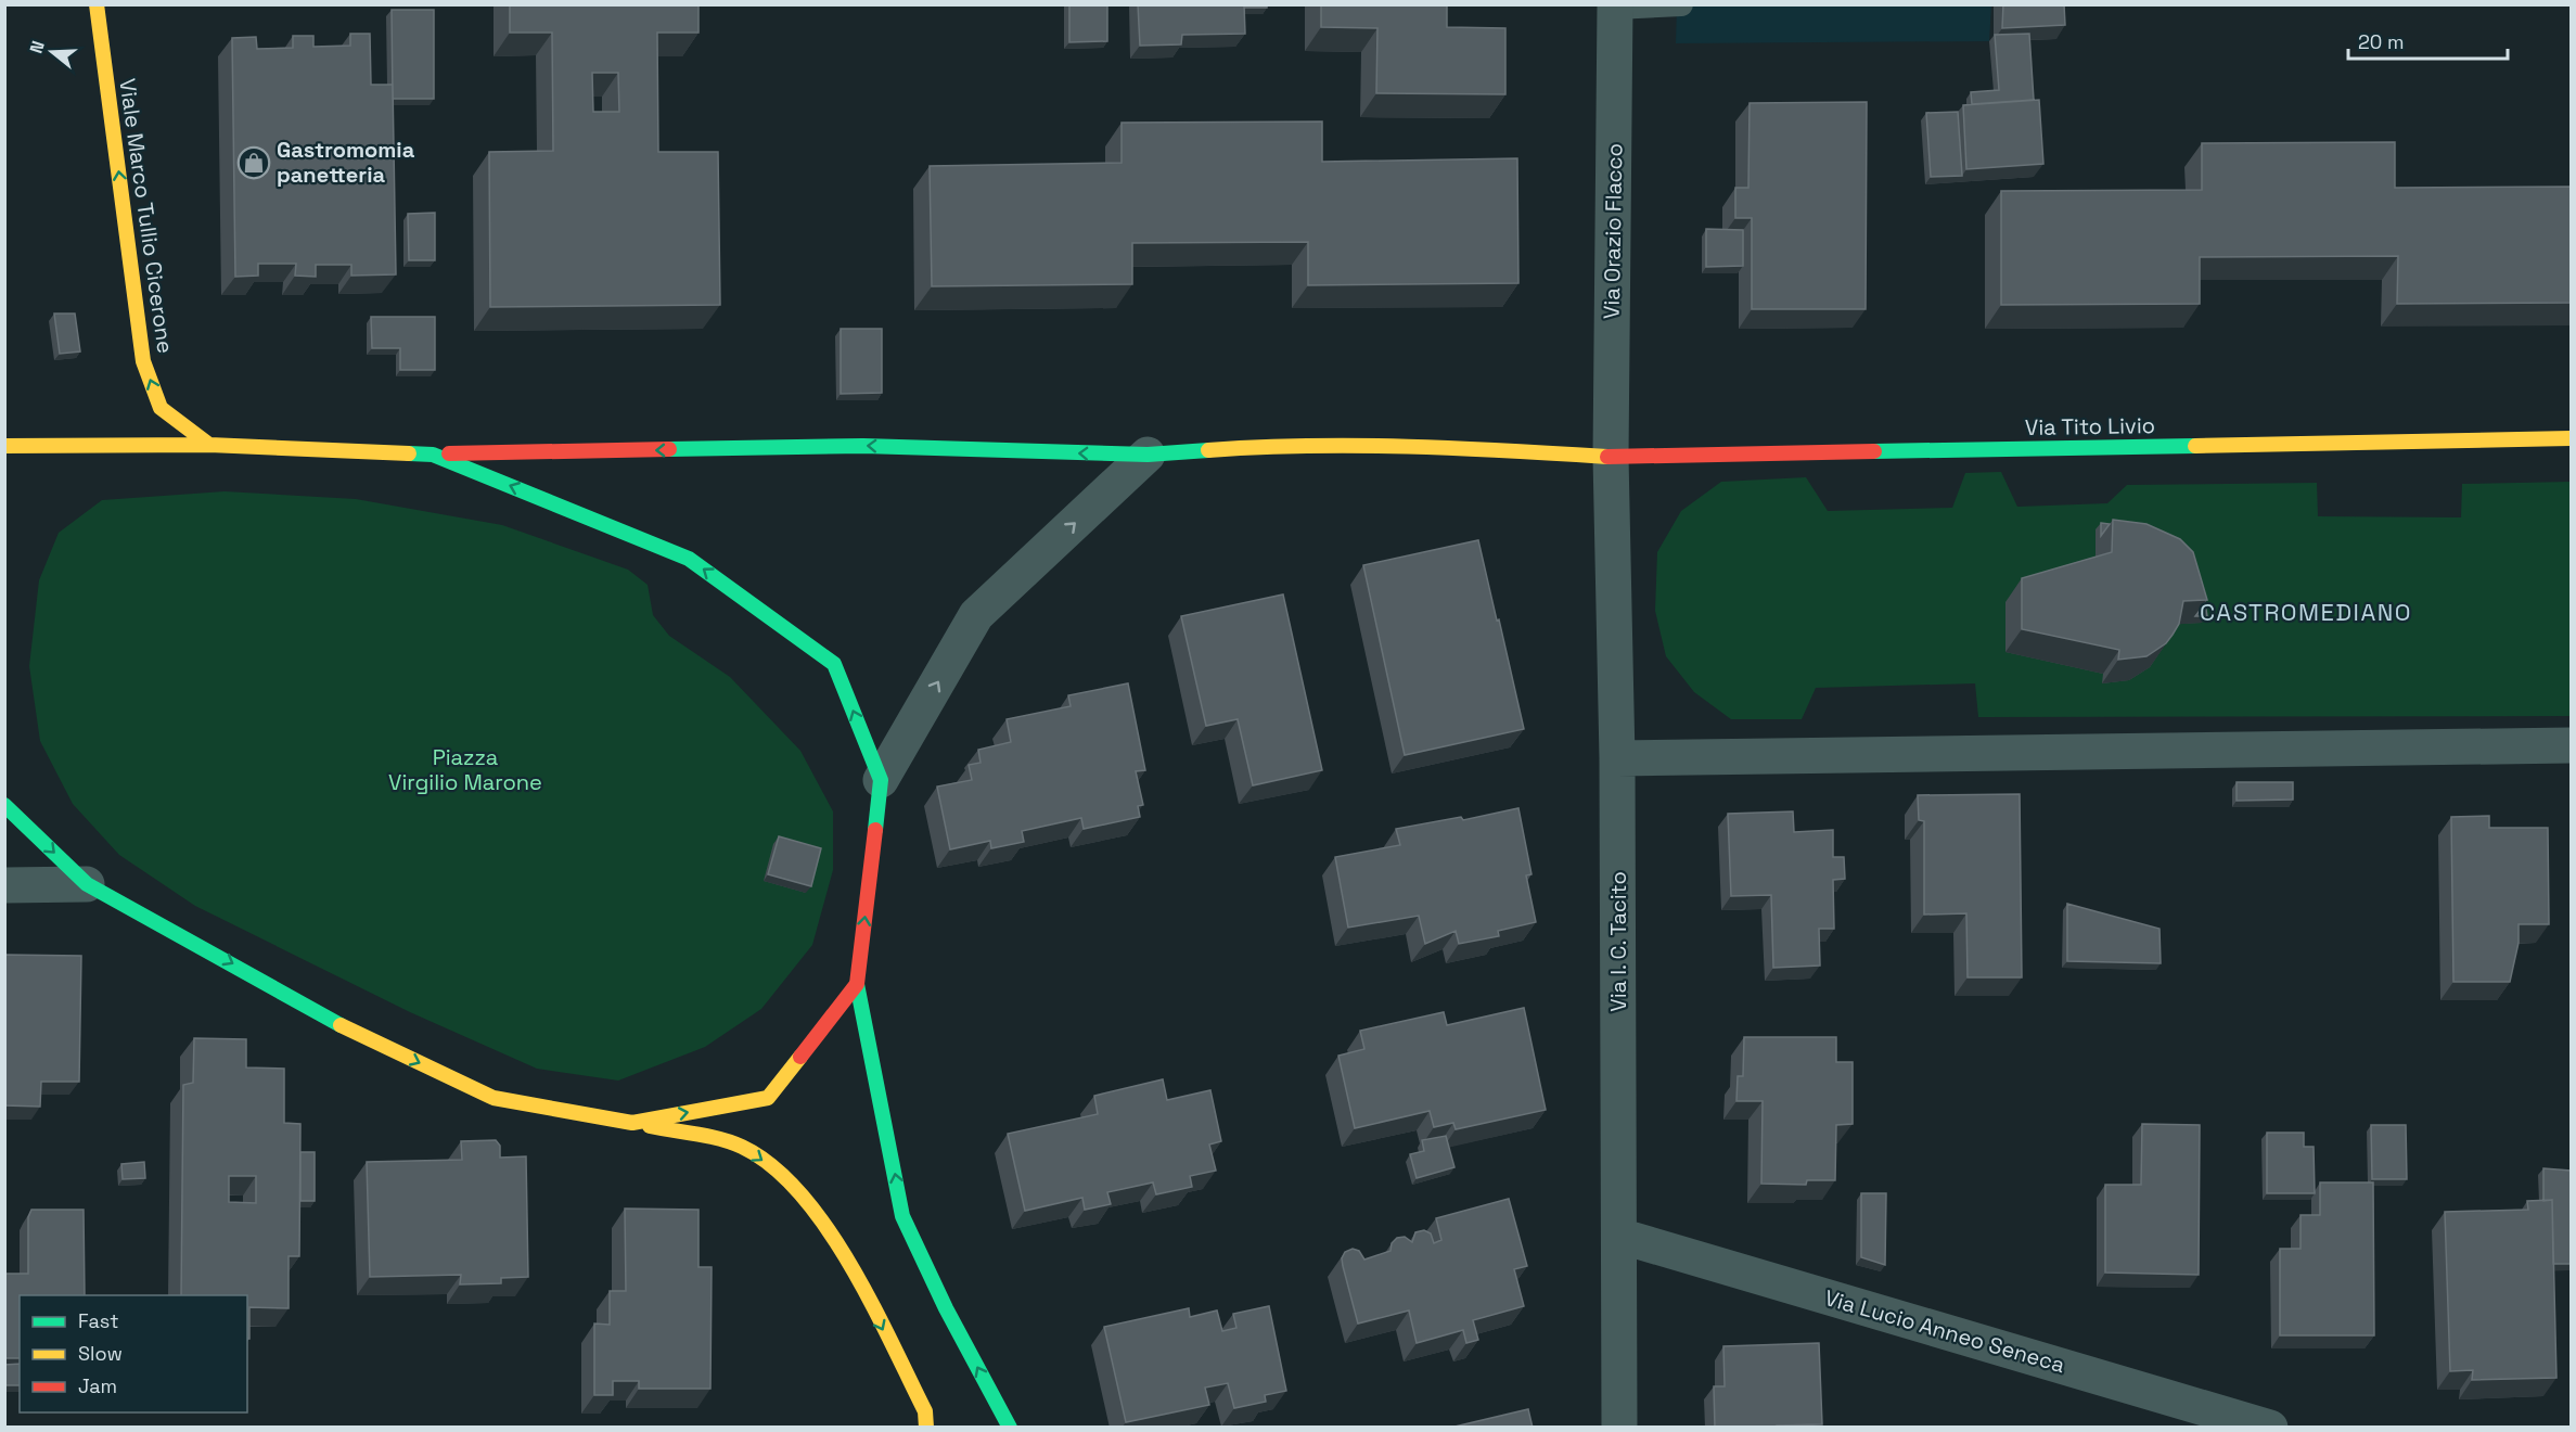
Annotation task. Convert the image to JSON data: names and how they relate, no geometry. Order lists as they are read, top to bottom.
{
  "streets": {
    "street": [
      "Viale Marco Tullio Cicerone",
      "Via Orazio Flacco",
      "Via Tito Livio",
      "Via I. C. Tacito",
      "Via Lucio Anneo Seneca"
    ]
  },
  "crossings": [
    ["Via Orazio Flacco", "Via Tito Livio"],
    ["Via Orazio Flacco", "Via I. C. Tacito"],
    ["Via Tito Livio", "Via I. C. Tacito"],
    ["Via I. C. Tacito", "Via Lucio Anneo Seneca"]
  ],
  "one_way": ["Viale Marco Tullio Cicerone"],
  "districts": ["CASTROMEDIANO"],
  "parks": ["Piazza Virgilio Marone"],
  "places": {
    "shop": ["Gastromomia panetteria"]
  },
  "legend": ["Fast", "Slow", "Jam"],
  "scale_bar": "20 m",
  "north": "left"
}
